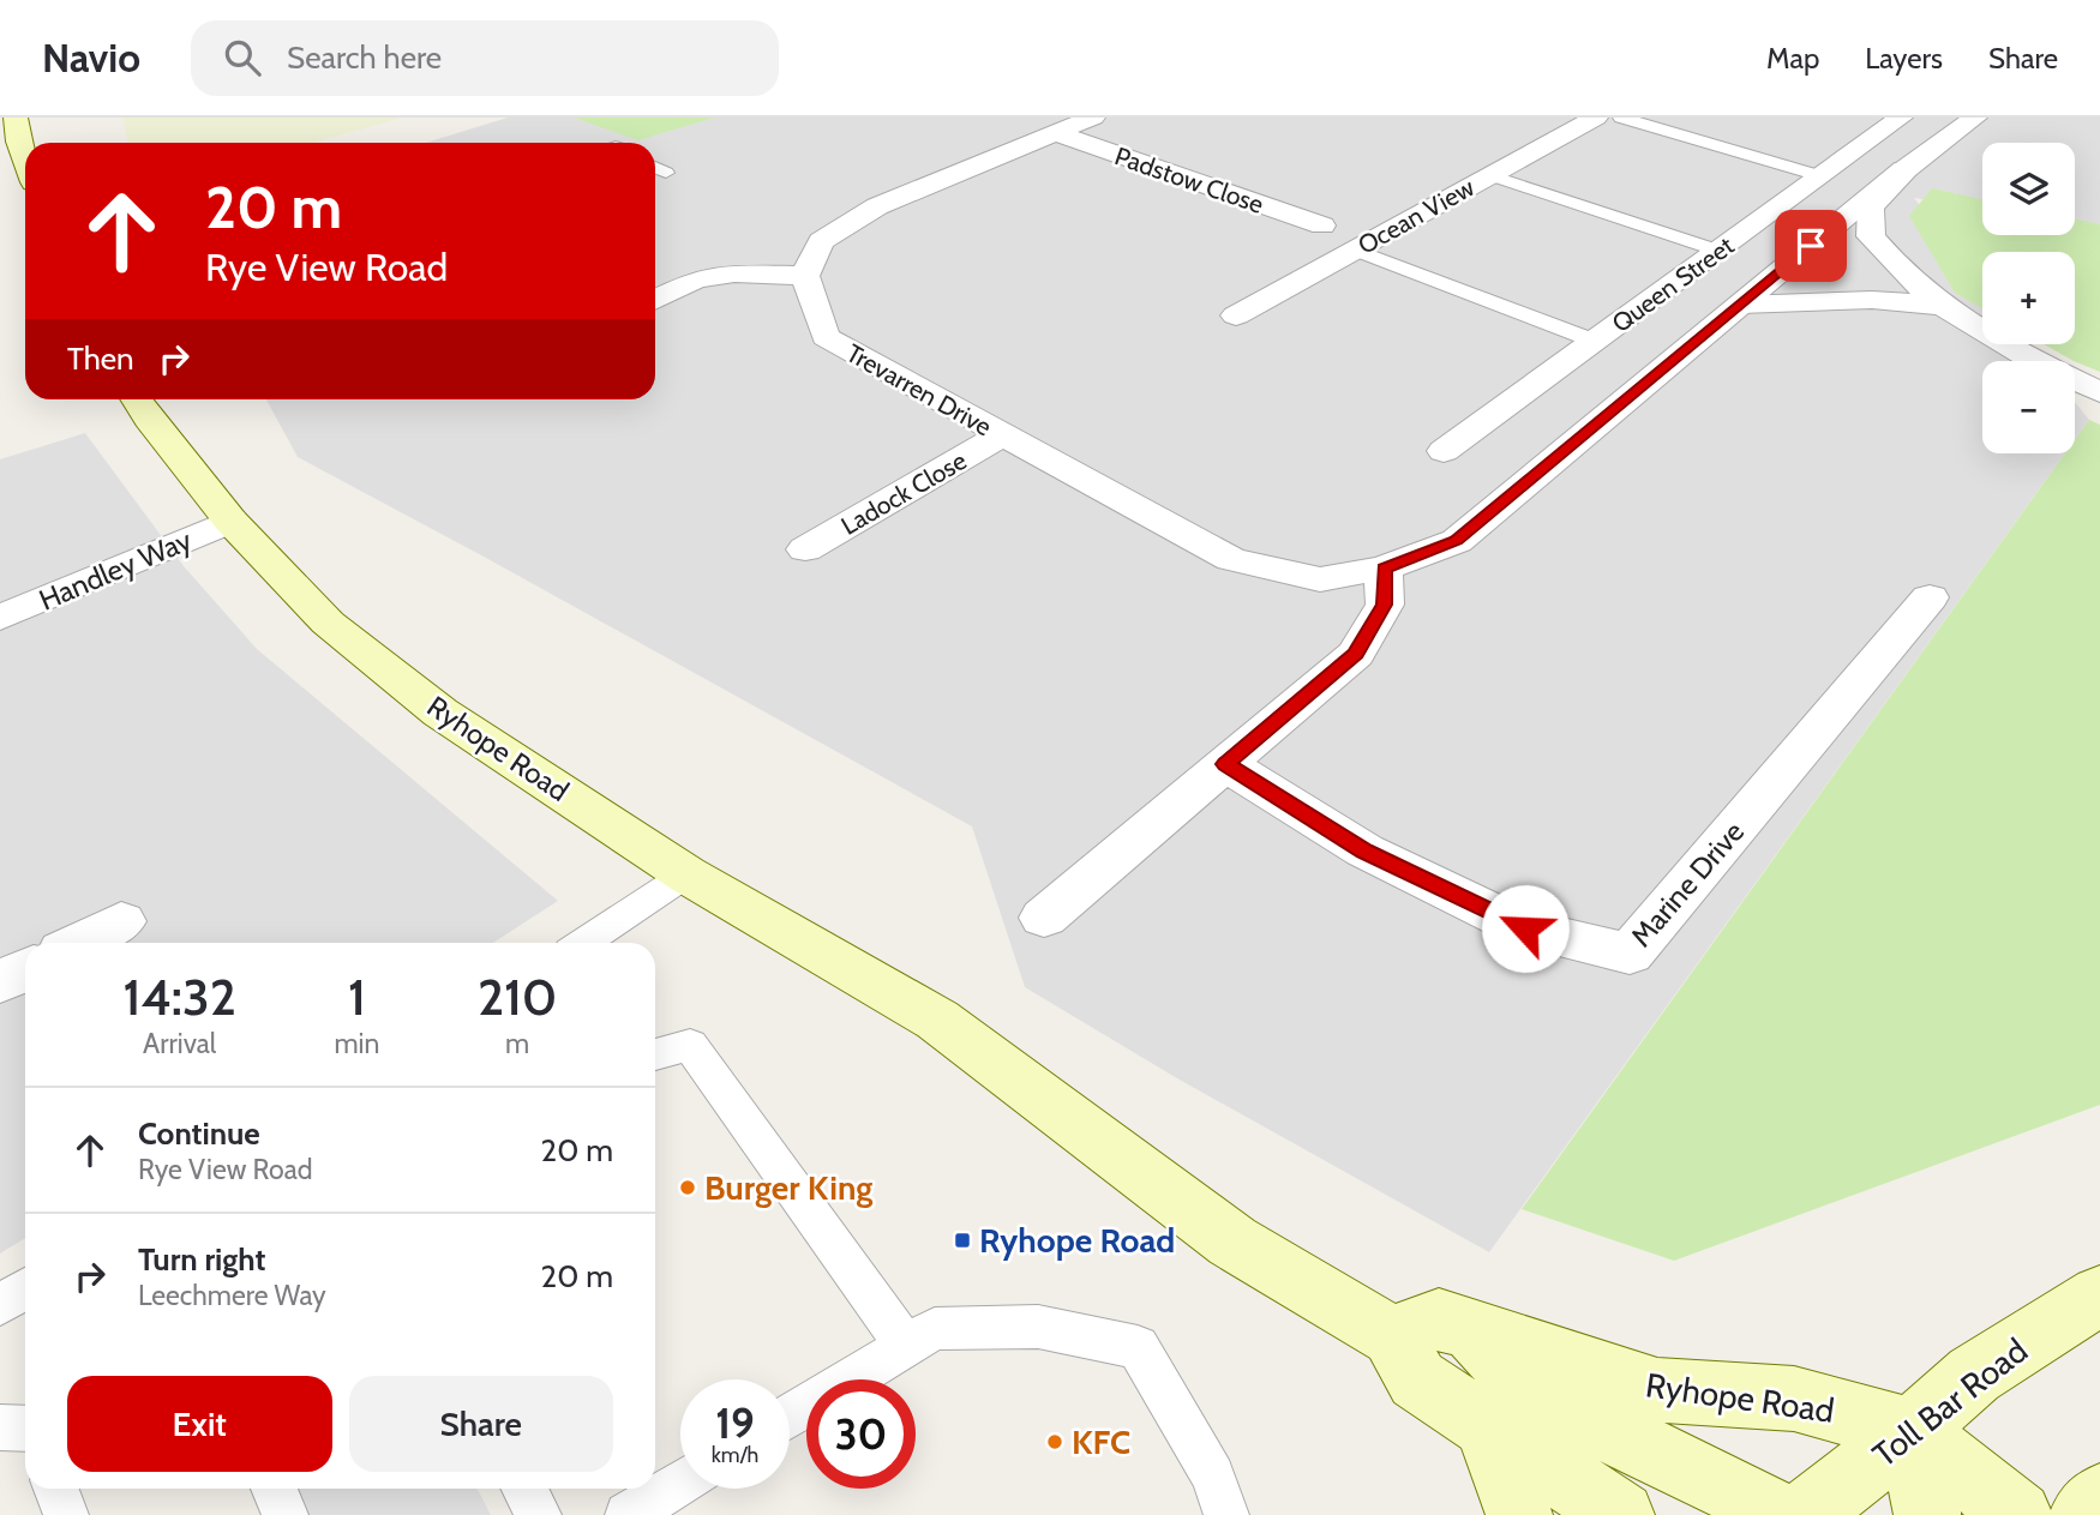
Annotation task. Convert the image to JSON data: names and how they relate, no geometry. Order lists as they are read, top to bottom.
{
  "streets": {
    "main road": ["Ryhope Road", "Toll Bar Road"],
    "street": [
      "Padstow Close",
      "Ocean View",
      "Queen Street",
      "Trevarren Drive",
      "Ladock Close",
      "Handley Way",
      "Marine Drive"
    ]
  },
  "crossings": [
    ["Trevarren Drive", "Ladock Close"],
    ["Handley Way", "Ryhope Road"],
    ["Ryhope Road", "Toll Bar Road"]
  ],
  "places": {
    "other": ["Burger King", "KFC"],
    "transit": ["Ryhope Road"]
  },
  "page": {
    "header": "Navio",
    "search": "Search here",
    "nav": ["Map", "Layers", "Share"],
    "map_buttons": ["+", "−"],
    "turn": ["20 m", "Rye View Road"],
    "then": "Then",
    "eta": [
      "14:32",
      "Arrival",
      "1",
      "min",
      "210",
      "m"
    ],
    "list": [
      {
        "name": "Continue",
        "note": "Rye View Road",
        "value": "20 m"
      },
      {
        "name": "Turn right",
        "note": "Leechmere Way",
        "value": "20 m"
      }
    ],
    "buttons": ["Exit", "Share"],
    "speed": "19 km/h",
    "limit": "30"
  }
}
